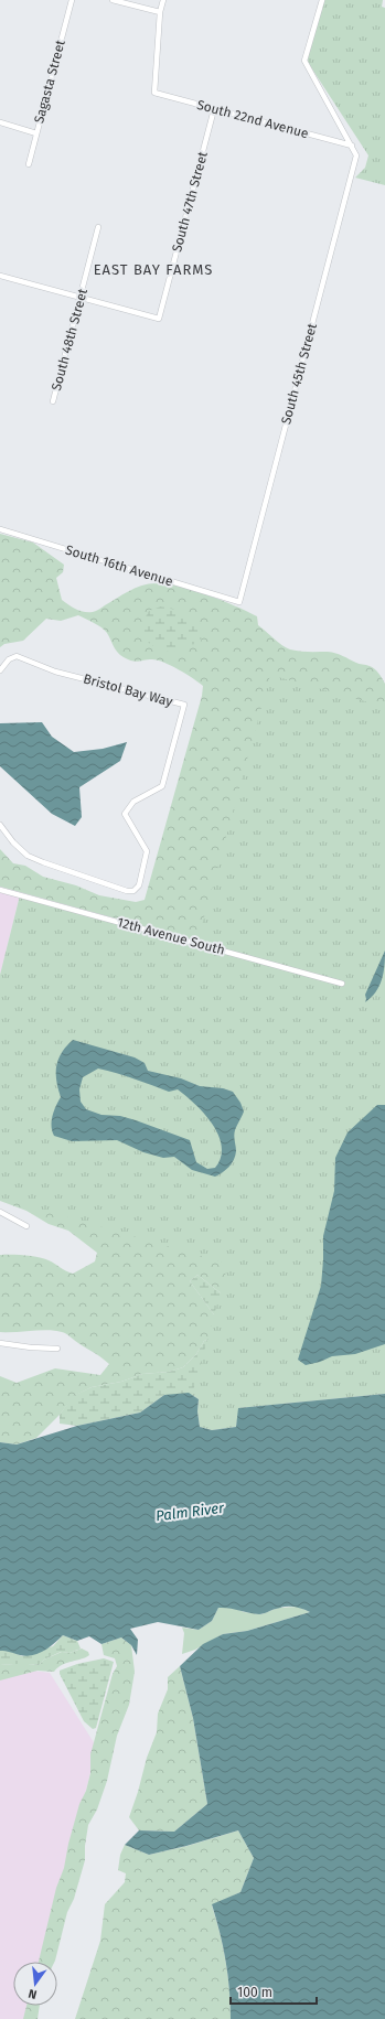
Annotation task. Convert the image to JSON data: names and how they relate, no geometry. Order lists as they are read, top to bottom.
{
  "streets": {
    "street": [
      "Sagasta Street",
      "South 22nd Avenue",
      "South 47th Street",
      "South 48th Street",
      "South 45th Street",
      "South 16th Avenue",
      "Bristol Bay Way",
      "12th Avenue South"
    ]
  },
  "crossings": [
    ["South 22nd Avenue", "South 47th Street"],
    ["South 22nd Avenue", "South 45th Street"],
    ["South 47th Street", "South 48th Street"],
    ["South 45th Street", "South 16th Avenue"]
  ],
  "districts": ["EAST BAY FARMS"],
  "water": ["Palm River"],
  "scale_bar": "100 m",
  "north": "bottom"
}
